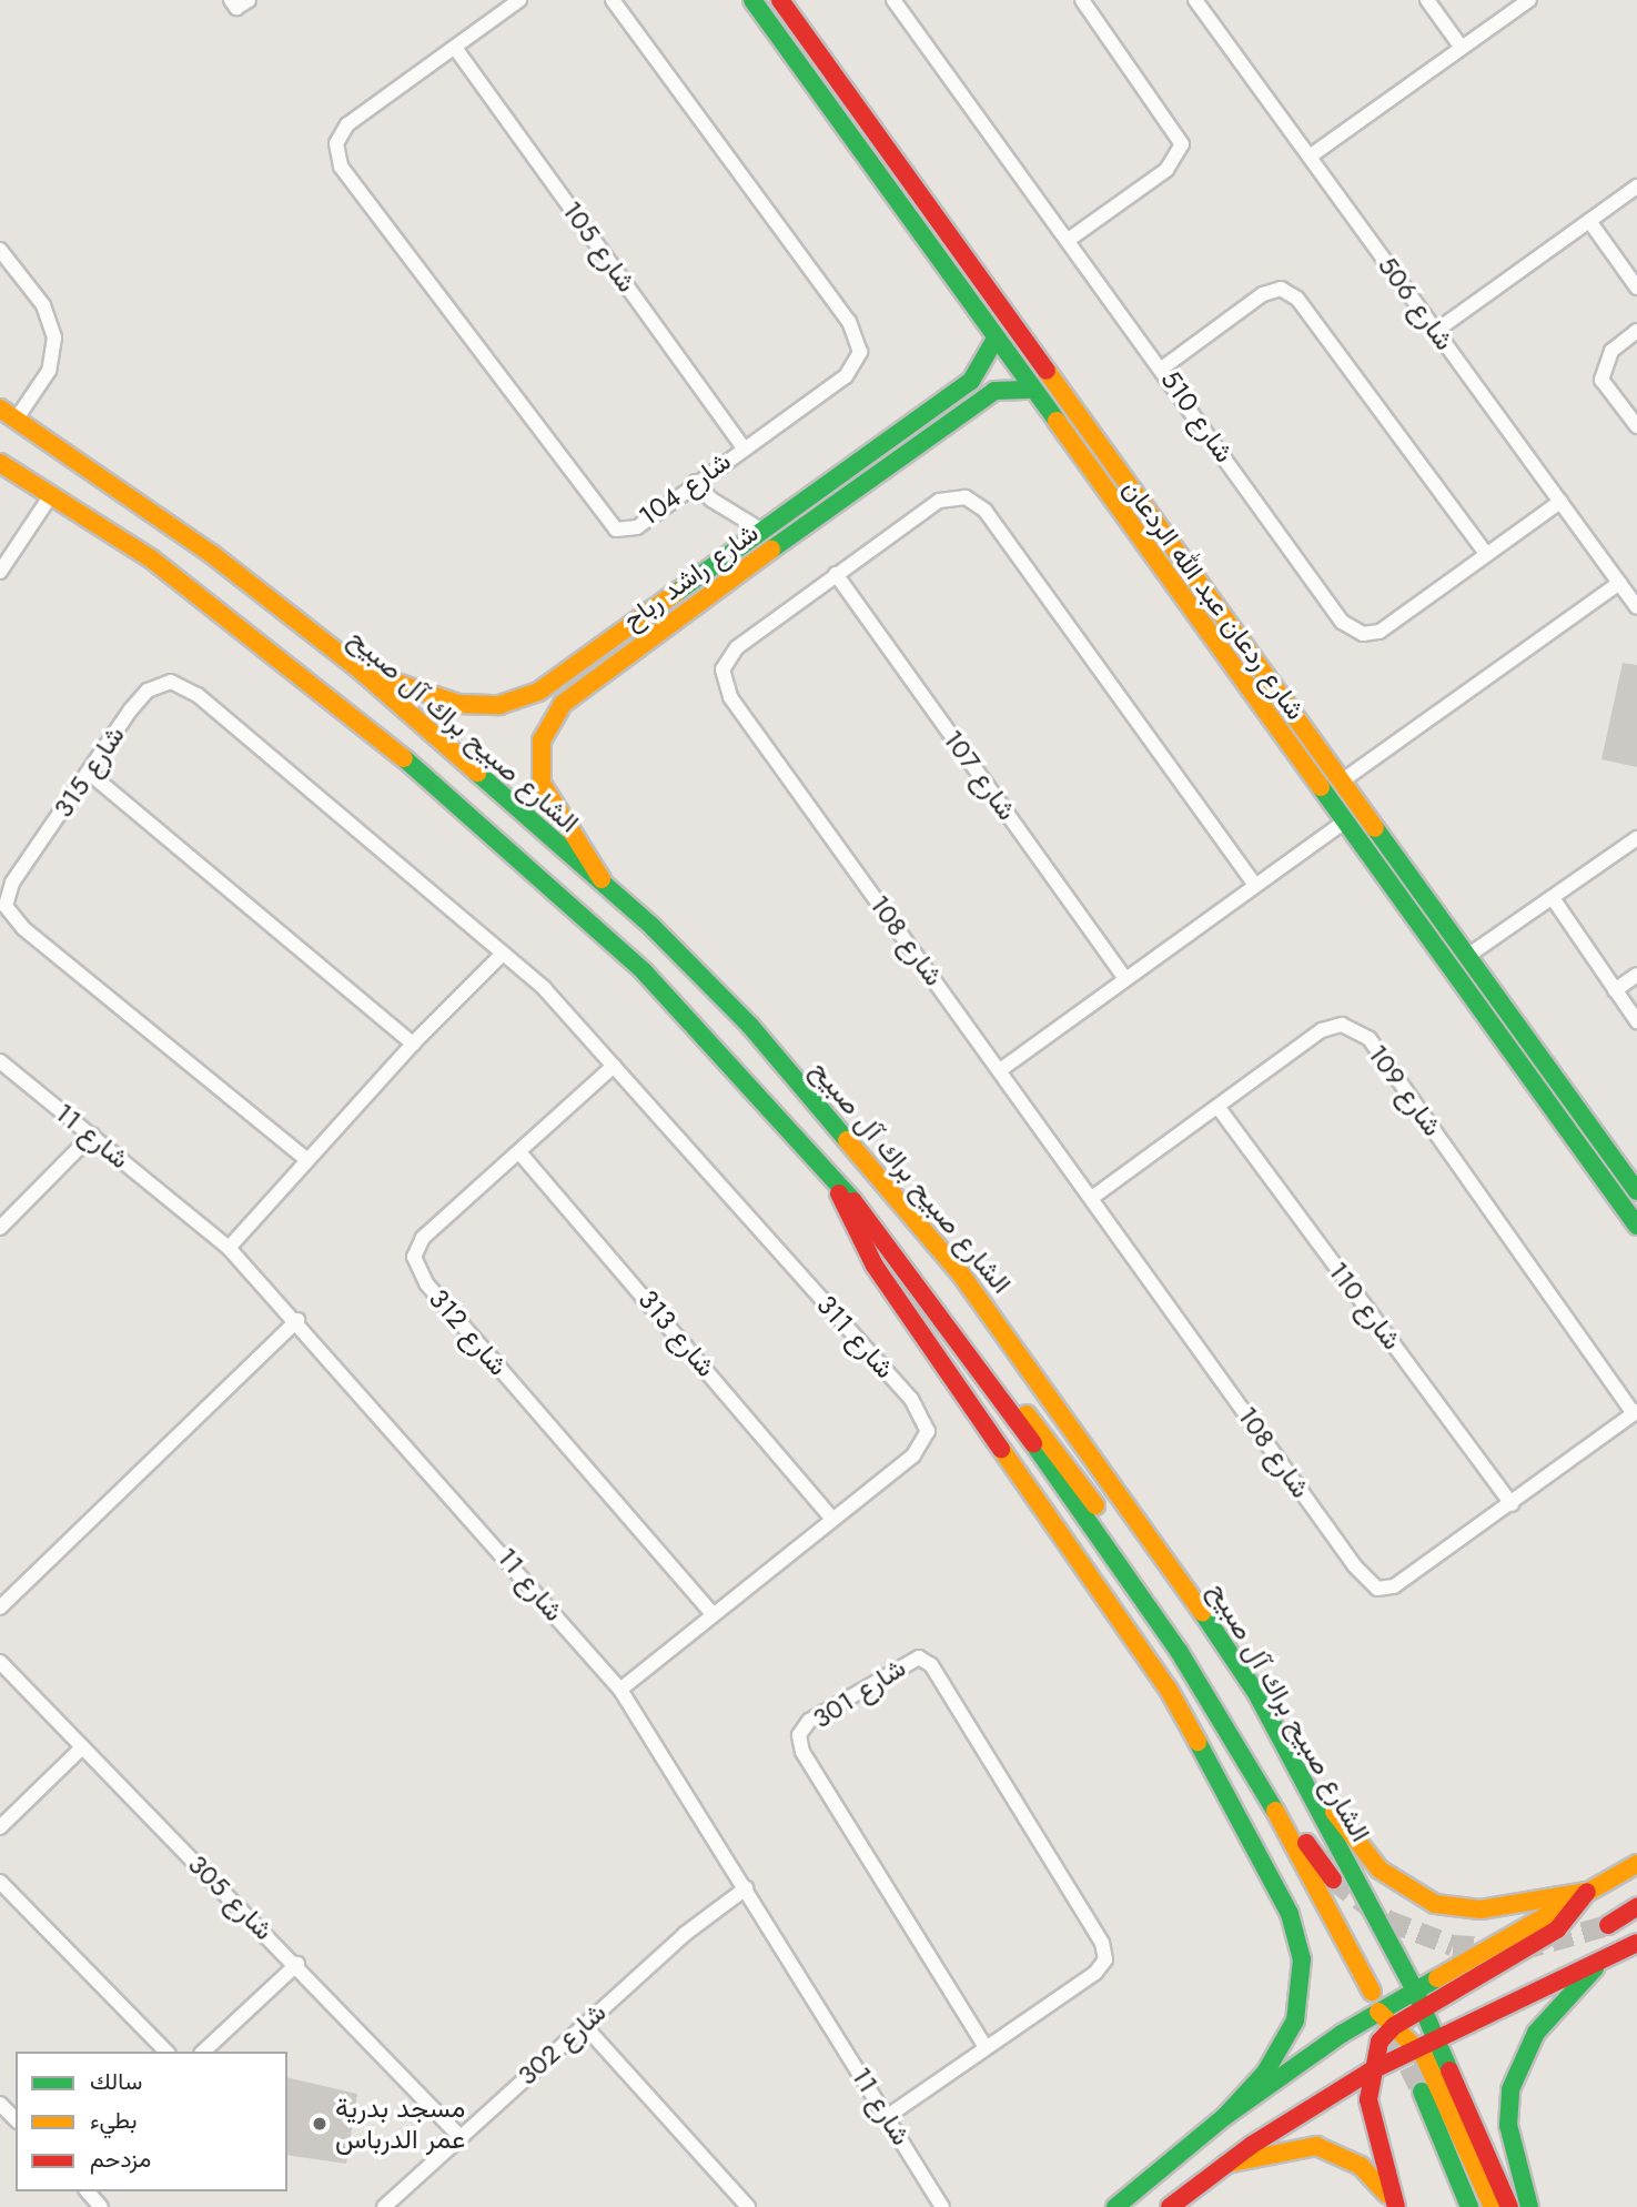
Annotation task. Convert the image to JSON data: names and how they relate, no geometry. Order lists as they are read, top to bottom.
{
  "streets": {
    "main road": ["شارع راشد رباح", "شارع ردعان عبد الله الردعان", "الشارع صبيح براك آل صبيح"],
    "street": [
      "شارع 105",
      "شارع 506",
      "شارع 510",
      "شارع 104",
      "شارع 315",
      "شارع 107",
      "شارع 108",
      "شارع 109",
      "شارع 11",
      "شارع 110",
      "شارع 312",
      "شارع 313",
      "شارع 311",
      "شارع 301",
      "شارع 305",
      "شارع 302"
    ]
  },
  "crossings": [
    ["شارع 105", "شارع 104"],
    ["شارع 506", "شارع 510"],
    ["شارع راشد رباح", "شارع ردعان عبد الله الردعان"],
    ["شارع راشد رباح", "الشارع صبيح براك آل صبيح"],
    ["شارع 315", "شارع 311"],
    ["شارع 107", "شارع 108"],
    ["شارع 108", "شارع 109"],
    ["شارع 108", "شارع 110"],
    ["شارع 109", "شارع 110"],
    ["شارع 11", "شارع 311"],
    ["شارع 11", "شارع 301"],
    ["شارع 11", "شارع 302"],
    ["شارع 312", "شارع 313"],
    ["شارع 312", "شارع 311"],
    ["شارع 313", "شارع 311"],
    ["شارع 305", "شارع 302"]
  ],
  "places": ["مسجد بدرية عمر الدرباس"],
  "legend": ["سالك", "بطيء", "مزدحم"]
}
